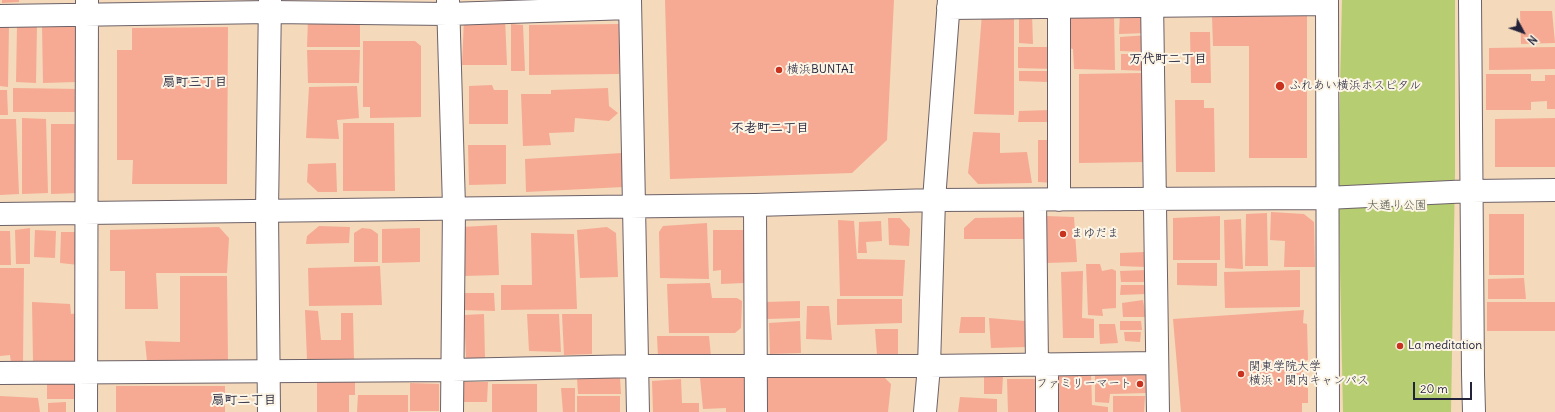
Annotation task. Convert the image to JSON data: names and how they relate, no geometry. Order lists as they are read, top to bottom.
{
  "districts": [
    "万代町二丁目",
    "扇町三丁目",
    "不老町二丁目",
    "扇町二丁目"
  ],
  "parks": ["大通り公園"],
  "places": [
    "横浜BUNTAI",
    "ふれあい横浜ホスピタル",
    "まゆだま",
    "La meditation",
    "関東学院大学 横浜・関内キャンパス",
    "ファミリーマート"
  ],
  "scale_bar": "20 m",
  "north": "bottom right"
}
